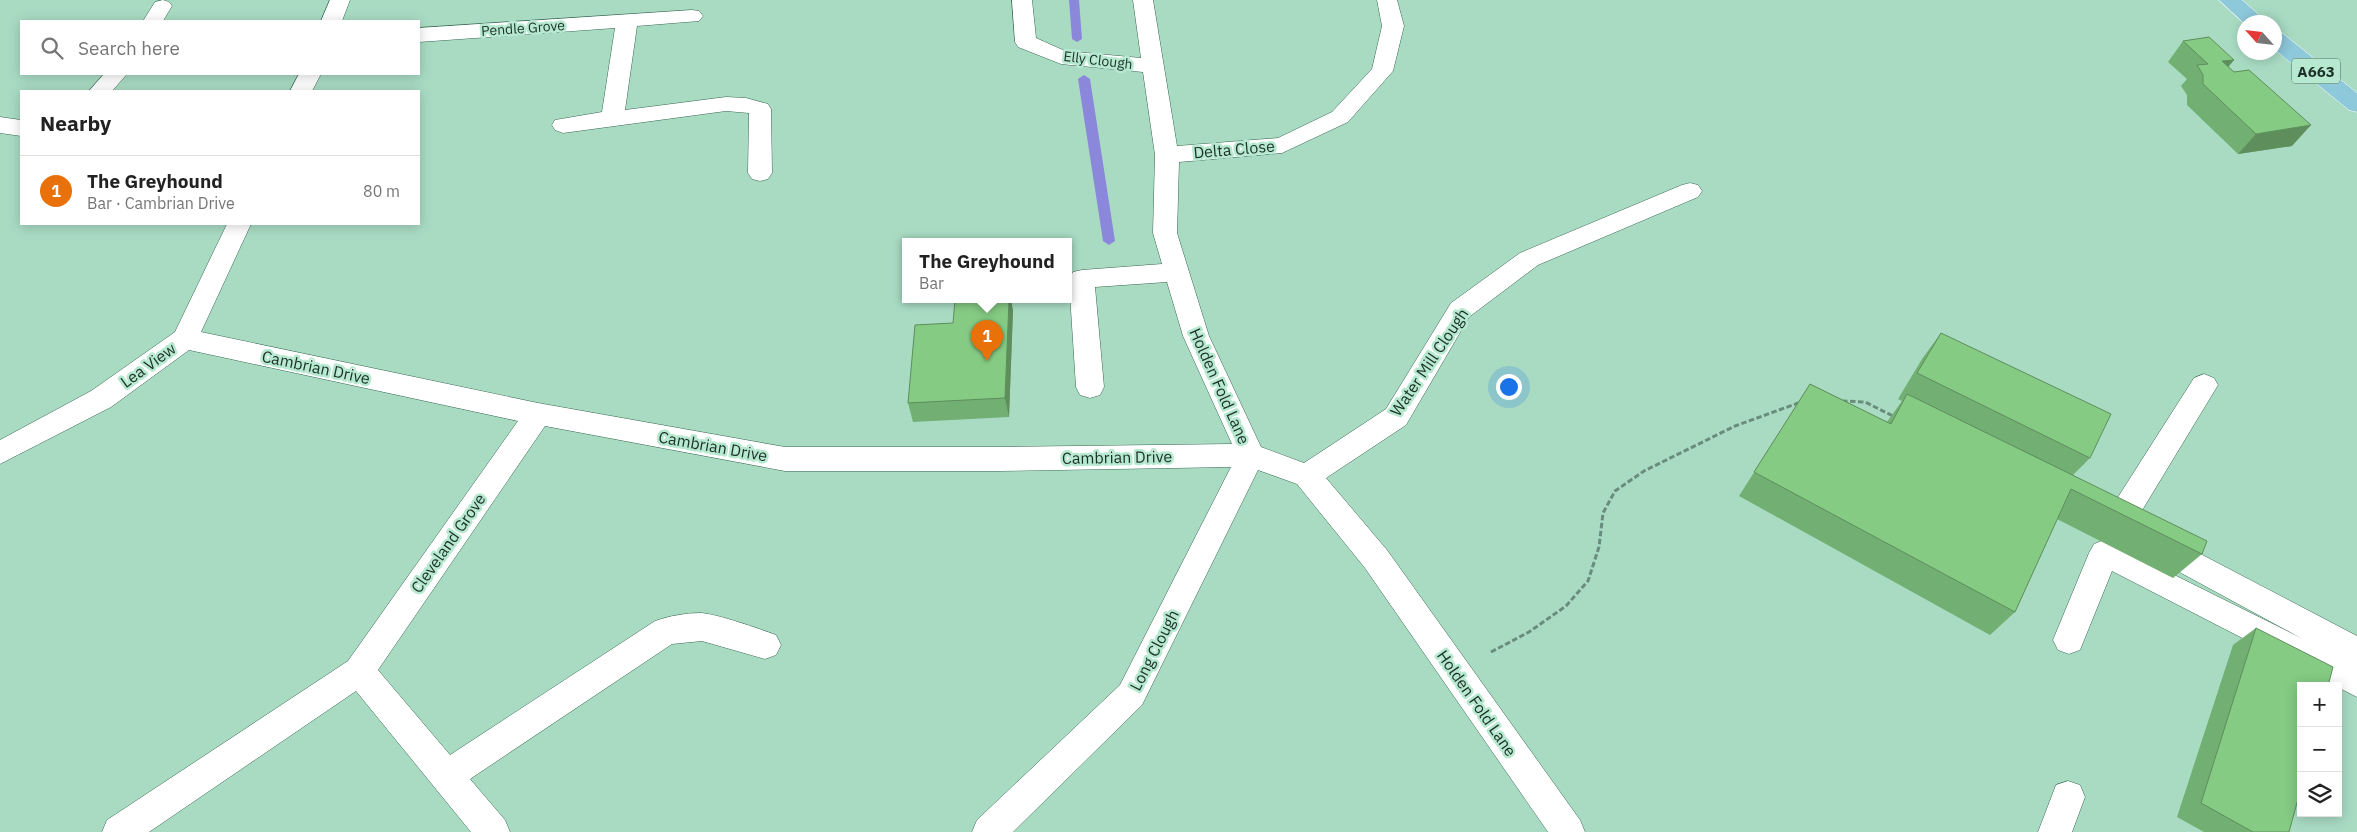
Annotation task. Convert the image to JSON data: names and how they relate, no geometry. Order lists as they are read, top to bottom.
{
  "streets": {
    "main road": ["A663"],
    "street": [
      "Pendle Grove",
      "Elly Clough",
      "Delta Close",
      "Water Mill Clough",
      "Lea View",
      "Cambrian Drive",
      "Holden Fold Lane",
      "Cleveland Grove",
      "Long Clough"
    ]
  },
  "crossings": [
    ["Elly Clough", "Holden Fold Lane"],
    ["Delta Close", "Holden Fold Lane"],
    ["Water Mill Clough", "Holden Fold Lane"],
    ["Lea View", "Cambrian Drive"],
    ["Cambrian Drive", "Holden Fold Lane"],
    ["Cambrian Drive", "Cleveland Grove"],
    ["Cambrian Drive", "Long Clough"],
    ["Holden Fold Lane", "Long Clough"]
  ],
  "north": "top left",
  "page": {
    "search": "Search here",
    "heading": "Nearby",
    "list": [
      {
        "mark": "1",
        "name": "The Greyhound",
        "note": "Bar · Cambrian Drive",
        "value": "80 m"
      }
    ],
    "popup": ["The Greyhound", "Bar"],
    "pins": "1",
    "map_buttons": ["+", "−"]
  }
}
